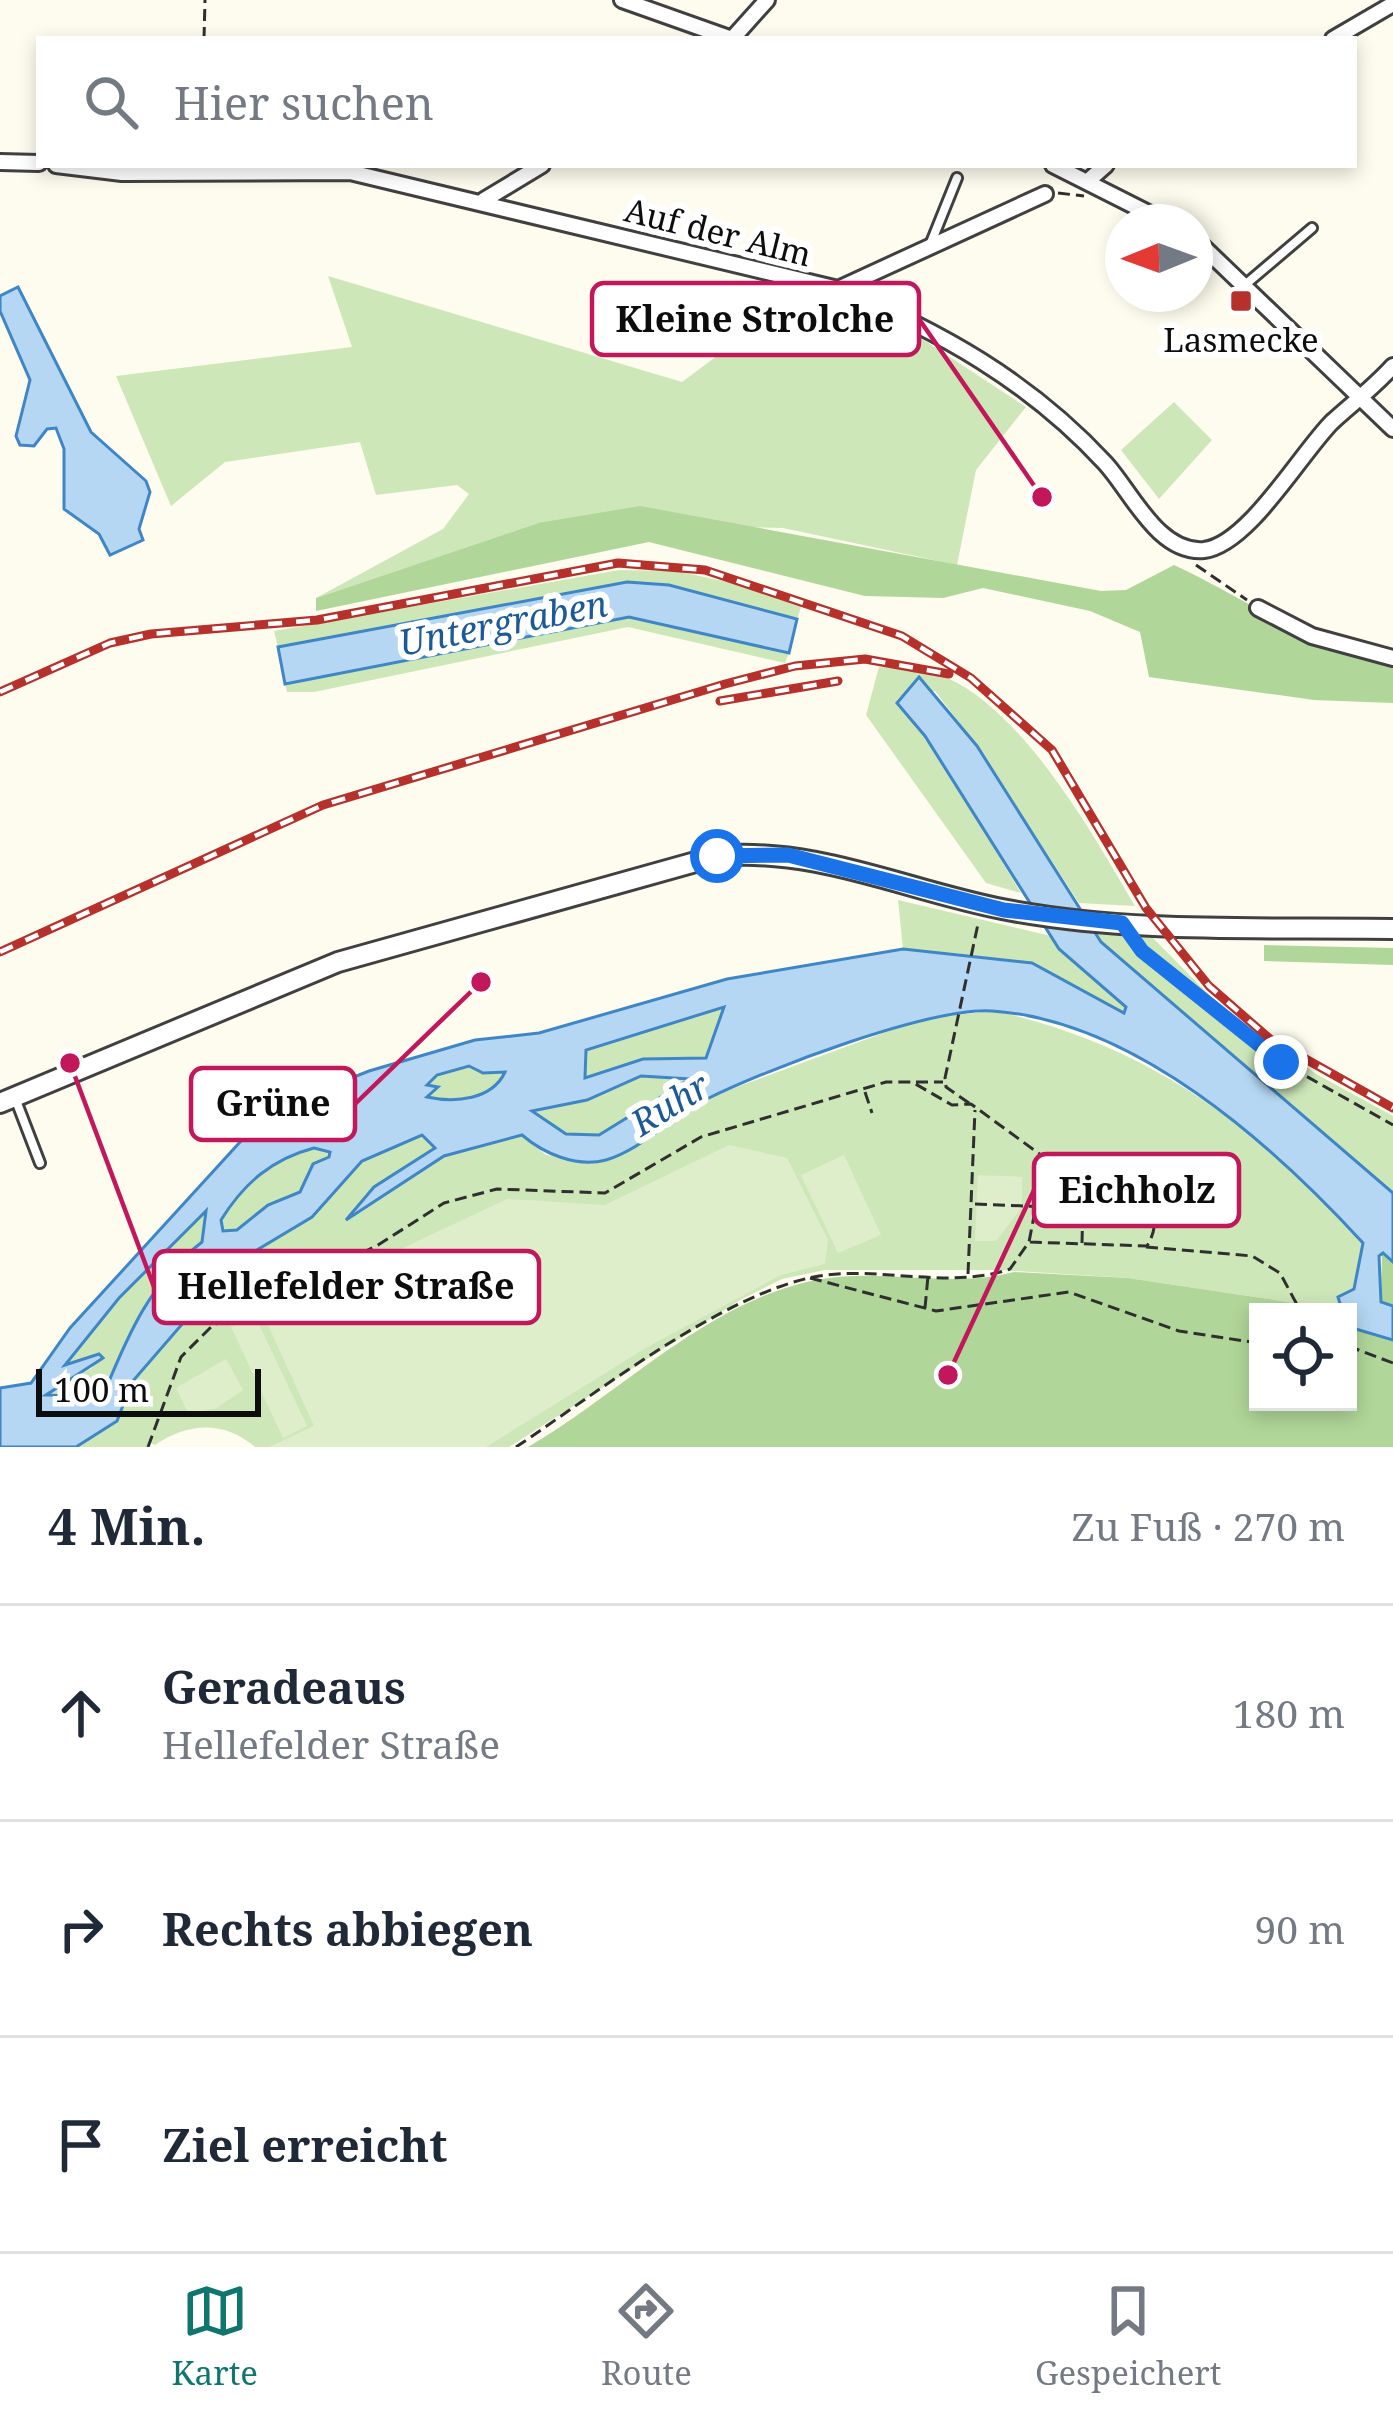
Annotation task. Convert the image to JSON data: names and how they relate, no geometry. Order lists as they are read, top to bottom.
{
  "streets": {
    "street": ["Auf der Alm"]
  },
  "water": ["Untergraben", "Ruhr"],
  "places": {
    "transit": ["Lasmecke"],
    "other": [
      "Kleine Strolche",
      "Grüne",
      "Hellefelder Straße",
      "Eichholz"
    ]
  },
  "scale_bar": "100 m",
  "north": "left",
  "page": {
    "search": "Hier suchen",
    "scale": "100 m",
    "heading": ["4 Min.", "Zu Fuß · 270 m"],
    "list": [
      ["Geradeaus", "Hellefelder Straße", "180 m"],
      ["Rechts abbiegen", "90 m"],
      "Ziel erreicht"
    ],
    "nav": ["Karte", "Route", "Gespeichert"]
  }
}
